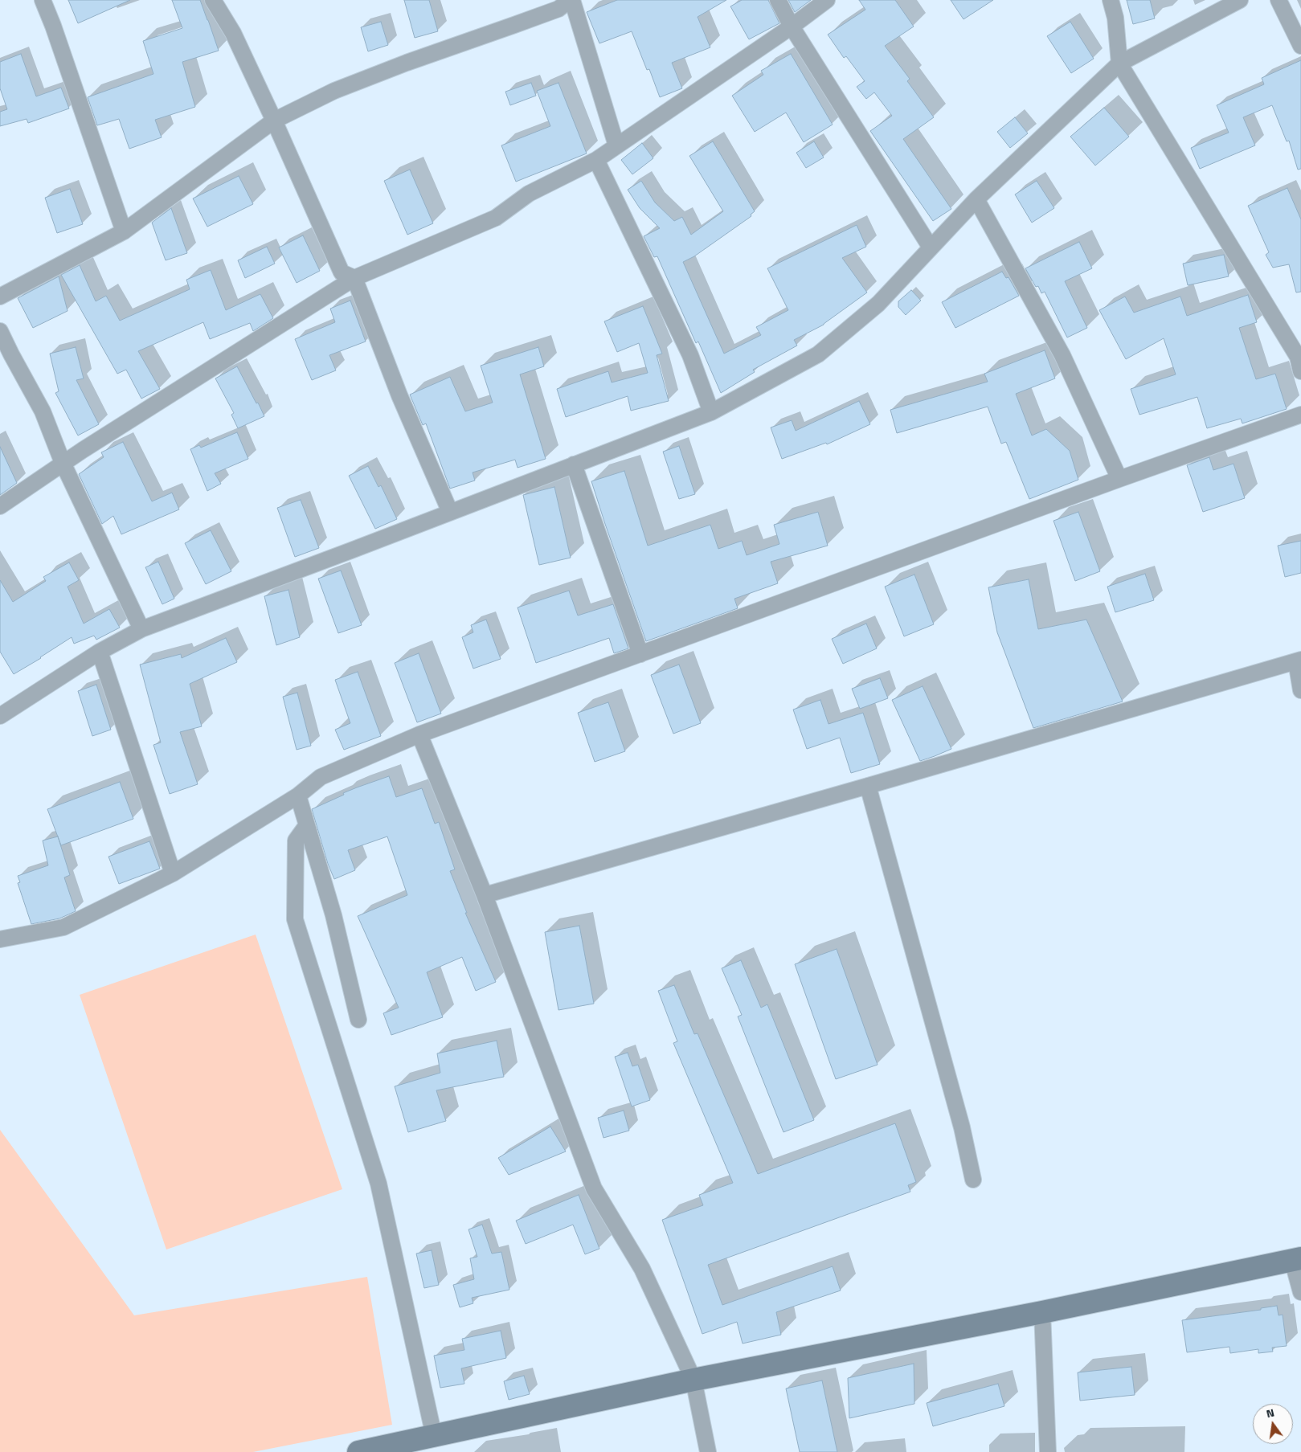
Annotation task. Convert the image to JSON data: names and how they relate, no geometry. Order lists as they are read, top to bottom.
{
  "north": "top"
}
